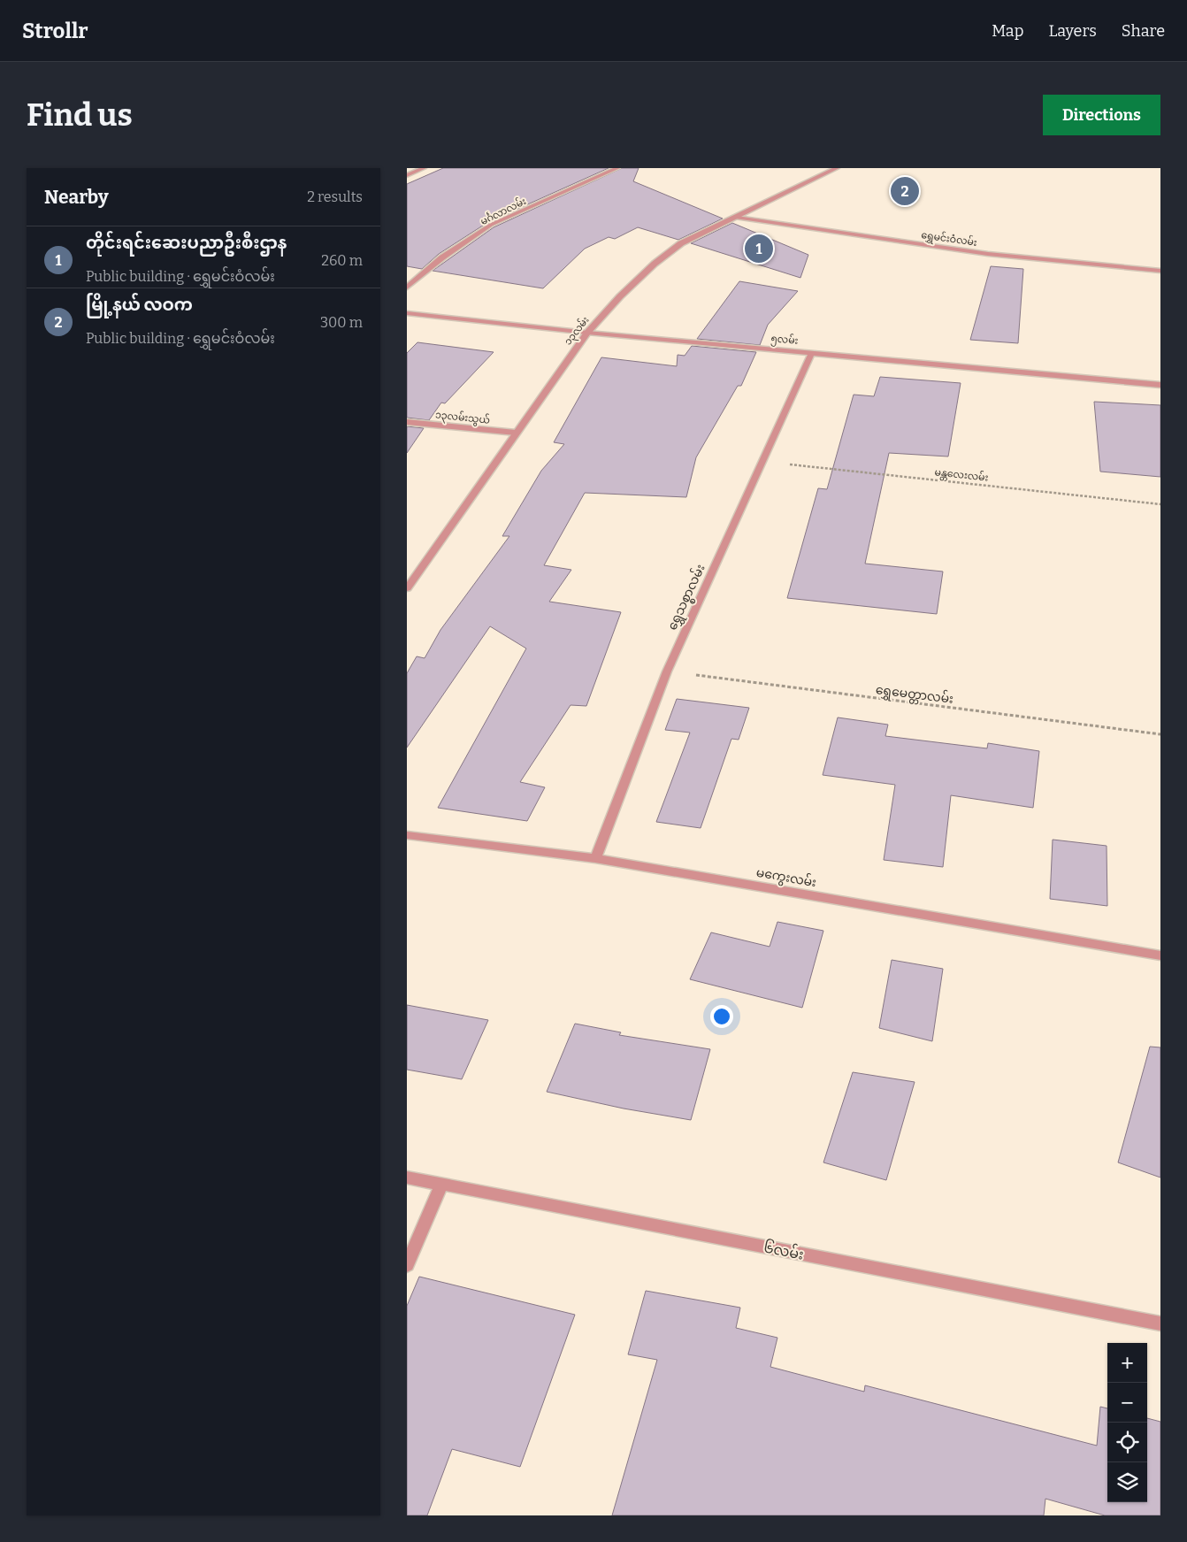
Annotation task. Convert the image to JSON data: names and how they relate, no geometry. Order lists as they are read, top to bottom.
{
  "streets": {
    "street": [
      "မင်္ဂလာလမ်း",
      "ရွှေမင်းဝံလမ်း",
      "၁၃လမ်း",
      "၅လမ်း",
      "၁၃လမ်းသွယ်",
      "ရွှေသစ္စာလမ်း",
      "မကွေးလမ်း",
      "၆လမ်း"
    ],
    "path": ["မန္တလေးလမ်း", "ရွှေမေတ္တာလမ်း"]
  },
  "crossings": [
    ["ရွှေမင်းဝံလမ်း", "၁၃လမ်း"],
    ["၁၃လမ်း", "၅လမ်း"],
    ["၁၃လမ်း", "၁၃လမ်းသွယ်"],
    ["၅လမ်း", "ရွှေသစ္စာလမ်း"],
    ["မန္တလေးလမ်း", "ရွှေသစ္စာလမ်း"],
    ["ရွှေသစ္စာလမ်း", "ရွှေမေတ္တာလမ်း"],
    ["ရွှေသစ္စာလမ်း", "မကွေးလမ်း"]
  ],
  "page": {
    "header": "Strollr",
    "nav": ["Map", "Layers", "Share"],
    "buttons": "Directions",
    "title": "Find us",
    "heading": ["Nearby", "2 results"],
    "pins": ["2", "1"],
    "list": [
      {
        "mark": "1",
        "name": "တိုင်းရင်းဆေးပညာဦးစီးဌာန",
        "note": "Public building · ရွှေမင်းဝံလမ်း",
        "value": "260 m"
      },
      {
        "mark": "2",
        "name": "မြို့နယ် လဝက",
        "note": "Public building · ရွှေမင်းဝံလမ်း",
        "value": "300 m"
      }
    ],
    "map_buttons": ["+", "−"]
  }
}
